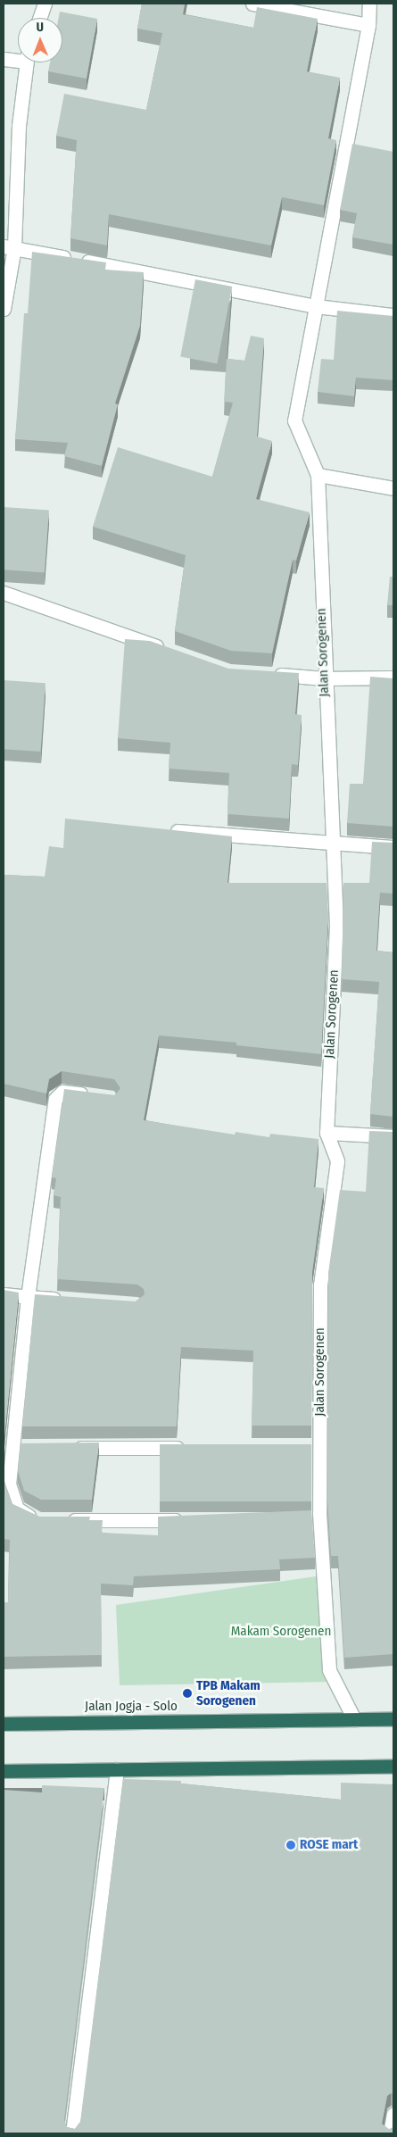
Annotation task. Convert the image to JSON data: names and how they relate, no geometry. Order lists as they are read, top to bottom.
{
  "streets": {
    "highway": ["Jalan Jogja - Solo"],
    "street": ["Jalan Sorogenen"]
  },
  "crossings": [
    ["Jalan Sorogenen", "Jalan Jogja - Solo"]
  ],
  "parks": ["Makam Sorogenen"],
  "places": ["TPB Makam Sorogenen", "ROSE mart"],
  "north": "top"
}
